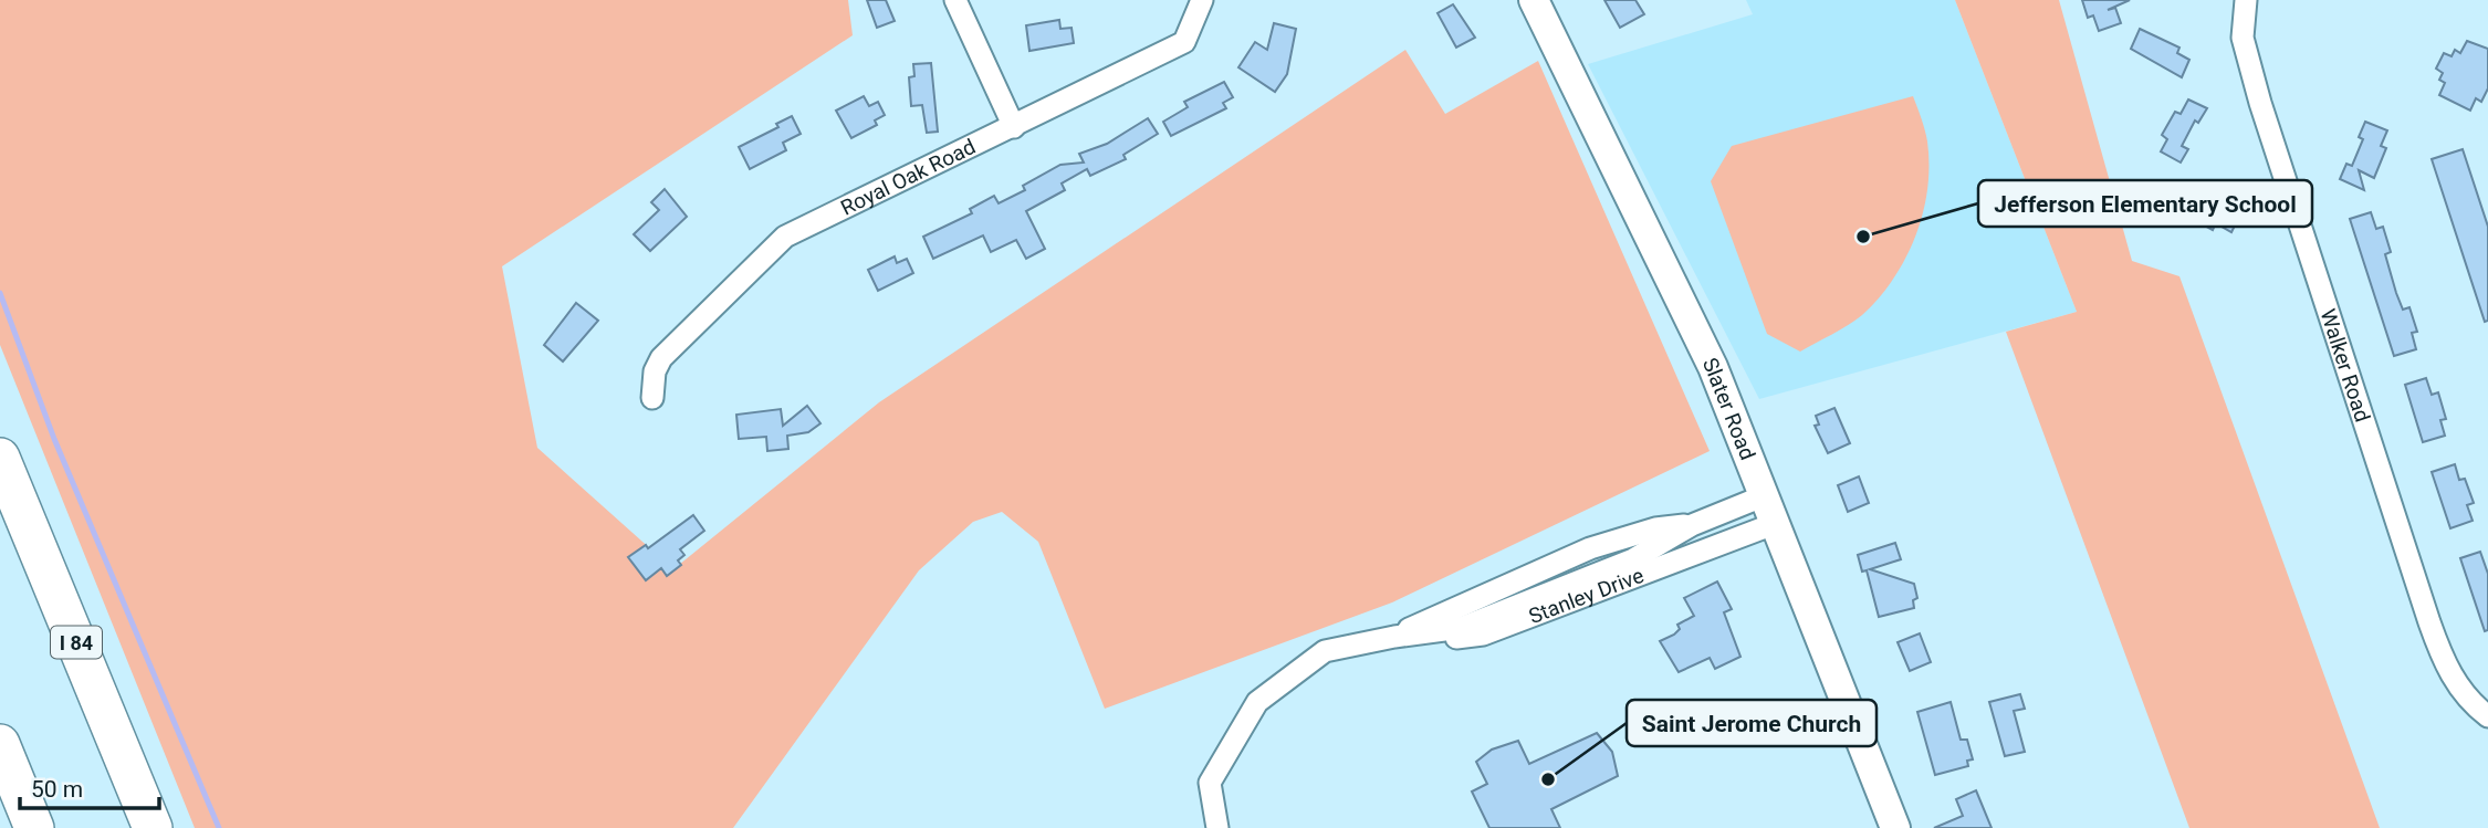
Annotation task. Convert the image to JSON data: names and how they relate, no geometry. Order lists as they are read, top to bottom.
{
  "streets": {
    "highway": ["I 84"],
    "main road": ["Slater Road"],
    "street": ["Royal Oak Road", "Walker Road", "Stanley Drive"]
  },
  "crossings": [
    ["Slater Road", "Stanley Drive"]
  ],
  "places": ["Jefferson Elementary School", "Saint Jerome Church"],
  "scale_bar": "50 m"
}
